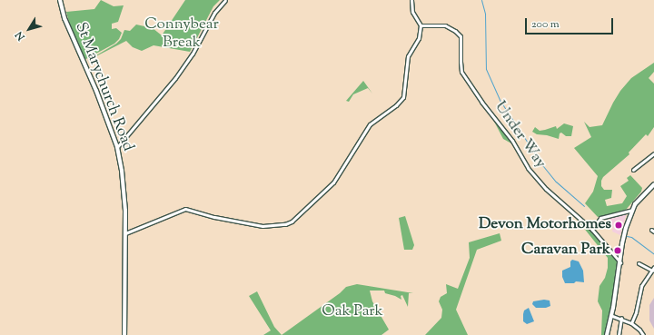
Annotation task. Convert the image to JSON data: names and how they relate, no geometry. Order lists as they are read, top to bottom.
{
  "streets": {
    "street": ["St Marychurch Road", "Under Way"]
  },
  "parks": ["Connybear Break", "Oak Park"],
  "places": ["Devon Motorhomes", "Caravan Park"],
  "scale_bar": "200 m",
  "north": "bottom left"
}
